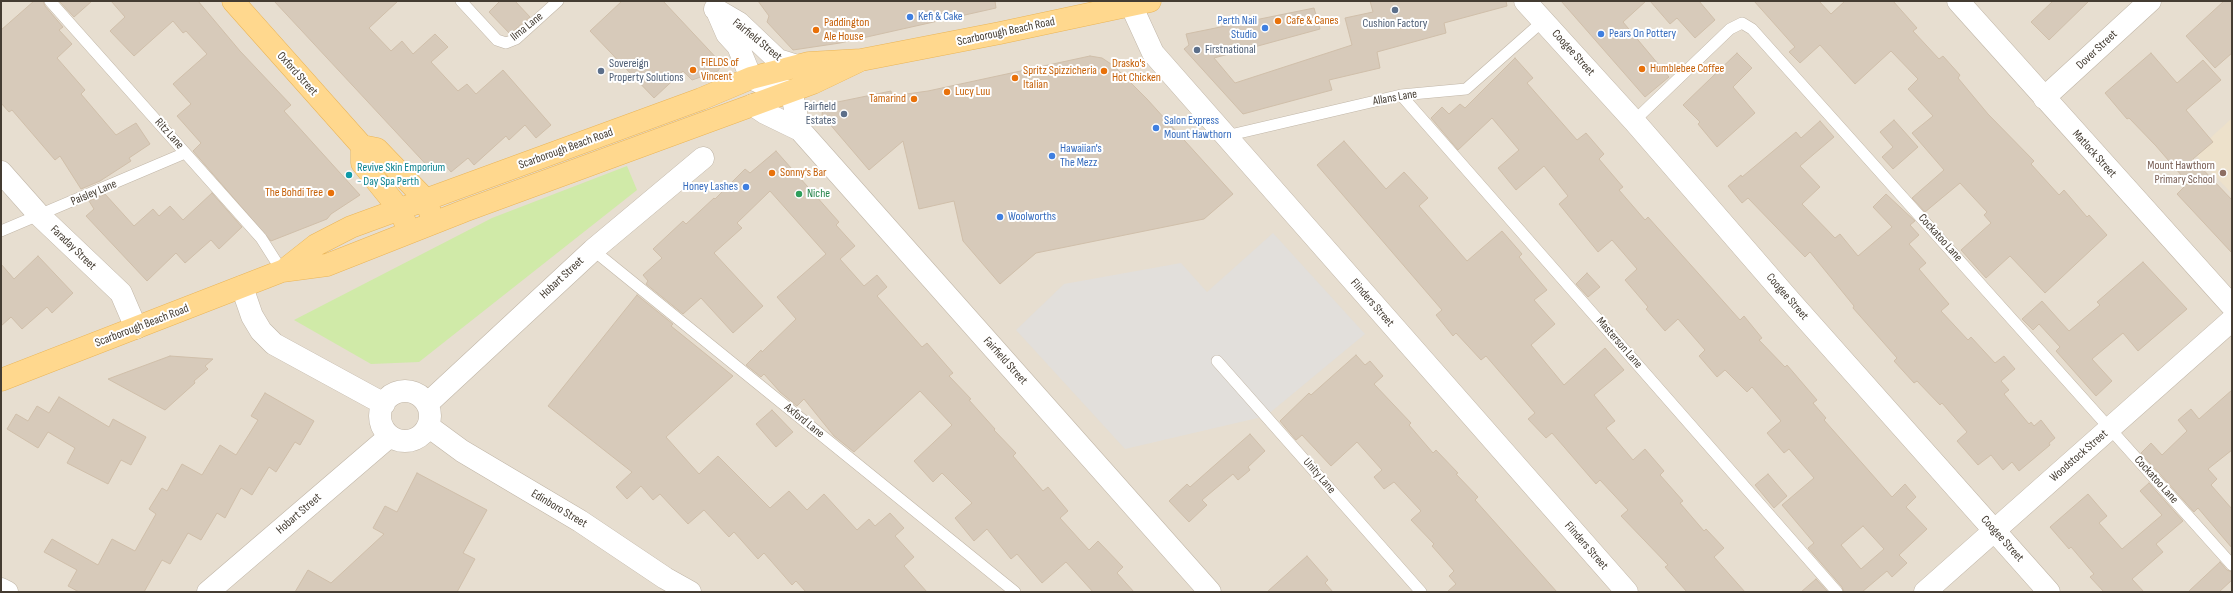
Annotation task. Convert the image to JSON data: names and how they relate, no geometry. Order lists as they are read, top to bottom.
{
  "streets": {
    "main road": ["Scarborough Beach Road", "Oxford Street"],
    "street": [
      "Fairfield Street",
      "Dover Street",
      "Coogee Street",
      "Matlock Street",
      "Faraday Street",
      "Hobart Street",
      "Flinders Street",
      "Woodstock Street",
      "Edinboro Street"
    ],
    "lane": [
      "Ilma Lane",
      "Allans Lane",
      "Ritz Lane",
      "Paisley Lane",
      "Cockatoo Lane",
      "Masterson Lane",
      "Axford Lane",
      "Unity Lane"
    ]
  },
  "crossings": [
    ["Scarborough Beach Road", "Fairfield Street"],
    ["Scarborough Beach Road", "Oxford Street"],
    ["Scarborough Beach Road", "Ritz Lane"],
    ["Scarborough Beach Road", "Faraday Street"],
    ["Scarborough Beach Road", "Flinders Street"],
    ["Dover Street", "Matlock Street"],
    ["Coogee Street", "Allans Lane"],
    ["Coogee Street", "Cockatoo Lane"],
    ["Coogee Street", "Woodstock Street"],
    ["Allans Lane", "Flinders Street"],
    ["Allans Lane", "Masterson Lane"],
    ["Ritz Lane", "Paisley Lane"],
    ["Paisley Lane", "Faraday Street"],
    ["Cockatoo Lane", "Woodstock Street"],
    ["Hobart Street", "Axford Lane"],
    ["Hobart Street", "Edinboro Street"]
  ],
  "places": [
    "Cushion Factory",
    "Kefi & Cake",
    "Cafe & Canes",
    "Perth Nail Studio",
    "Paddington Ale House",
    "Pears On Pottery",
    "Firstnational",
    "Humblebee Coffee",
    "FIELDS of Vincent",
    "Sovereign Property Solutions",
    "Drasko's Hot Chicken",
    "Spritz Spizzicheria Italian",
    "Lucy Luu",
    "Tamarind",
    "Fairfield Estates",
    "Salon Express Mount Hawthorn",
    "Hawaiian's The Mezz",
    "Sonny's Bar",
    "Mount Hawthorn Primary School",
    "Revive Skin Emporium - Day Spa Perth",
    "Honey Lashes",
    "The Bohdi Tree",
    "Niche",
    "Woolworths"
  ]
}
